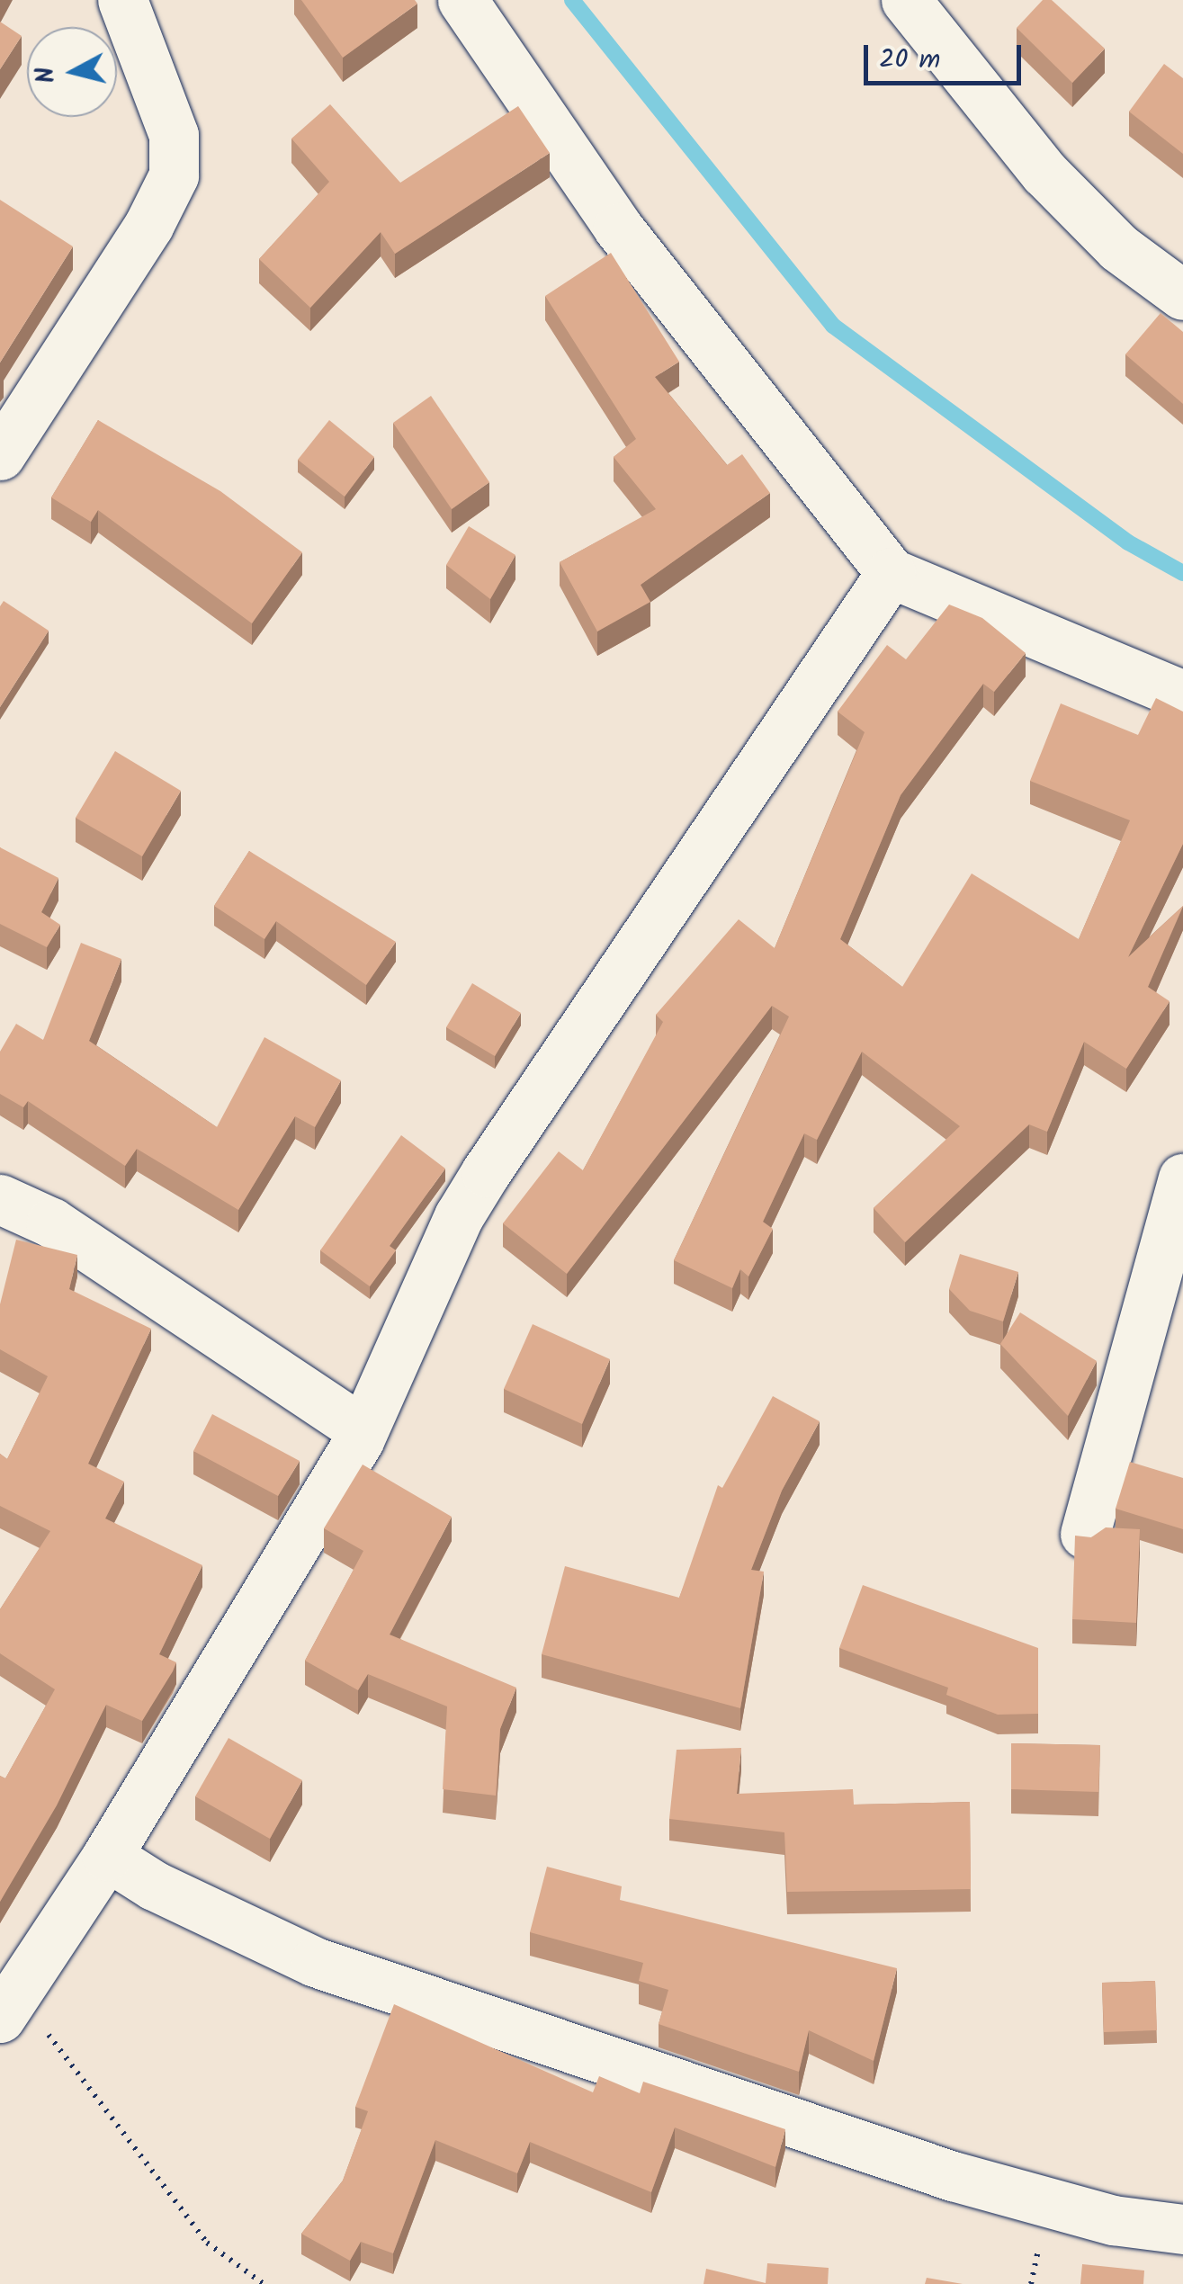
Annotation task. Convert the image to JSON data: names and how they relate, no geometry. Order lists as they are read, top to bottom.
{
  "scale_bar": "20 m",
  "north": "left"
}
